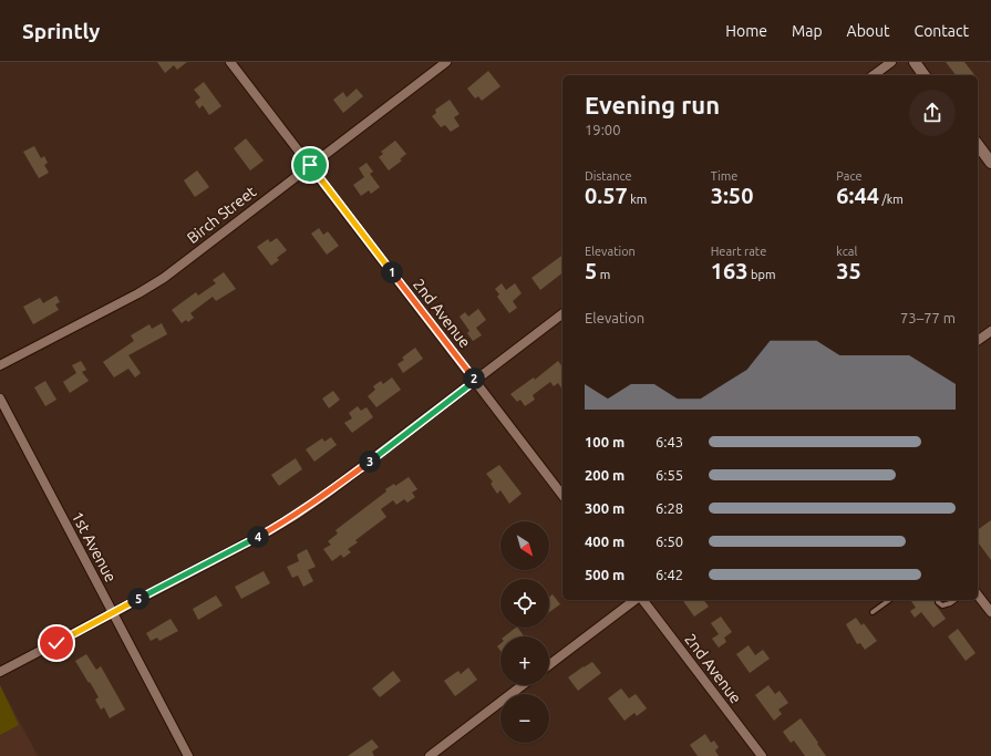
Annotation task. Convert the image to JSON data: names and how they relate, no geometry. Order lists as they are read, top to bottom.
{
  "streets": {
    "street": ["Birch Street", "2nd Avenue", "1st Avenue"]
  },
  "crossings": [
    ["Birch Street", "2nd Avenue"]
  ],
  "north": "bottom right",
  "page": {
    "header": "Sprintly",
    "nav": [
      "Home",
      "Map",
      "About",
      "Contact"
    ],
    "heading": ["Evening run", "19:00"],
    "stats": [
      ["Distance", "0.57 km"],
      ["Time", "3:50"],
      ["Pace", "6:44 /km"],
      ["Elevation", "5 m"],
      ["Heart rate", "163 bpm"],
      ["kcal", "35"]
    ],
    "pins": [
      "1",
      "2",
      "3",
      "4",
      "5"
    ],
    "chart": ["Elevation", "73–77 m"],
    "list": [
      {
        "name": "100 m",
        "note": "6:43"
      },
      {
        "name": "200 m",
        "note": "6:55"
      },
      {
        "name": "300 m",
        "note": "6:28"
      },
      {
        "name": "400 m",
        "note": "6:50"
      },
      {
        "name": "500 m",
        "note": "6:42"
      }
    ],
    "map_buttons": ["+", "−"]
  }
}
